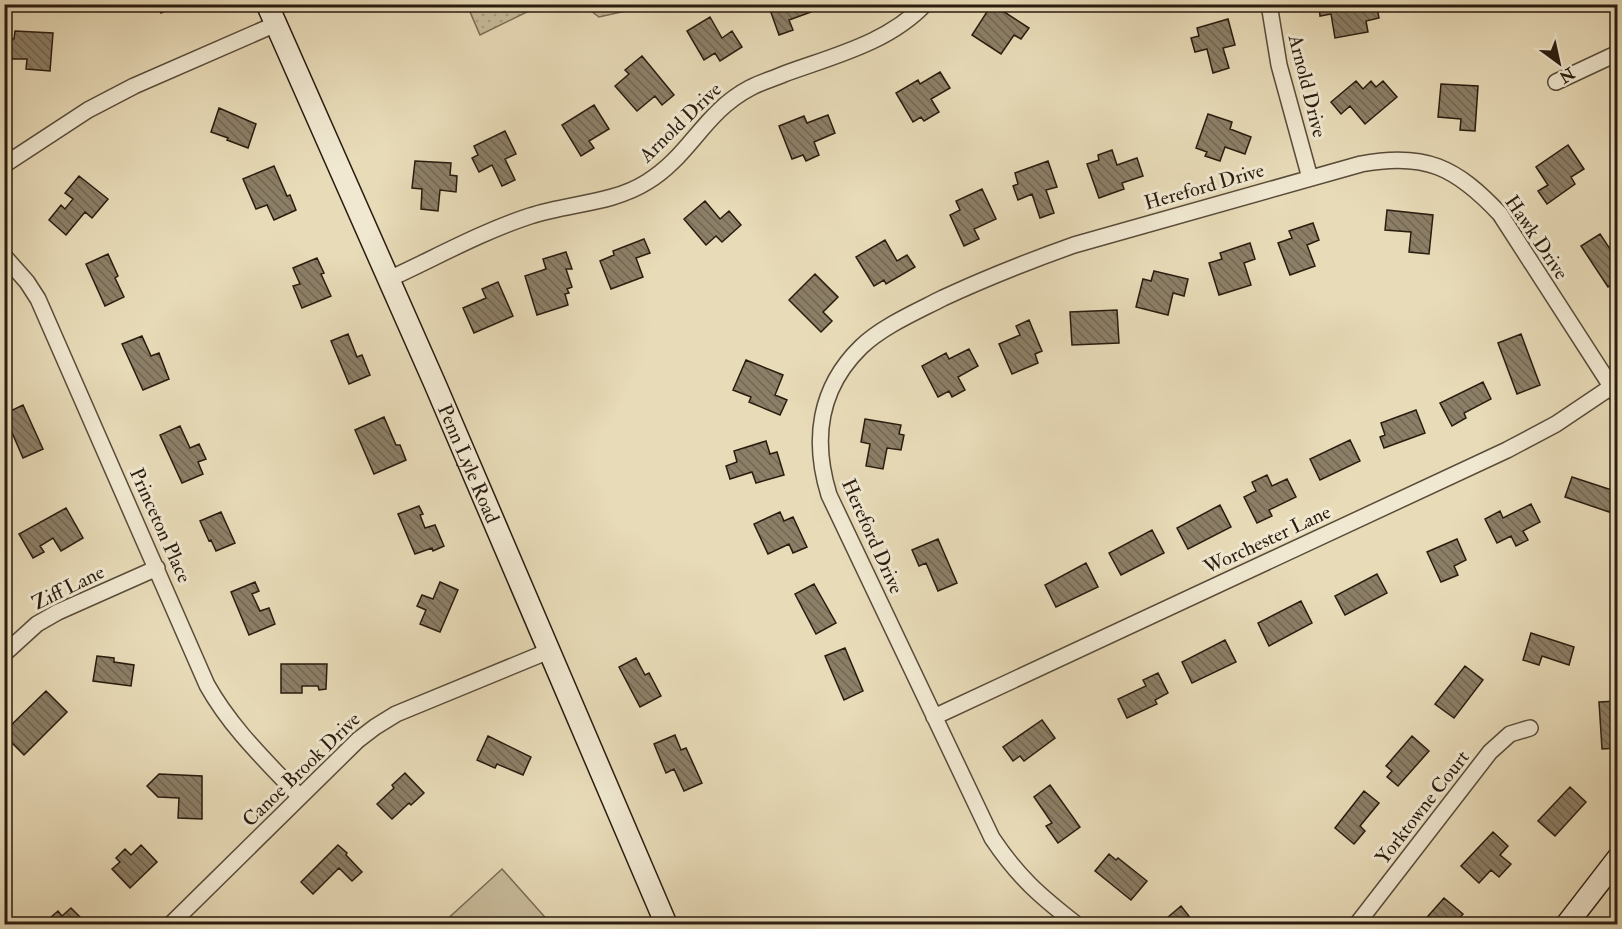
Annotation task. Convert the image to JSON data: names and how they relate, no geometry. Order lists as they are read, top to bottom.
{
  "streets": {
    "street": [
      "Arnold Drive",
      "Hereford Drive",
      "Hawk Drive",
      "Penn Lyle Road",
      "Princeton Place",
      "Worchester Lane",
      "Ziff Lane",
      "Canoe Brook Drive",
      "Yorktowne Court"
    ]
  },
  "crossings": [
    ["Arnold Drive", "Hereford Drive"],
    ["Arnold Drive", "Hawk Drive"],
    ["Arnold Drive", "Penn Lyle Road"],
    ["Hereford Drive", "Hawk Drive"],
    ["Hereford Drive", "Worchester Lane"],
    ["Hawk Drive", "Worchester Lane"],
    ["Penn Lyle Road", "Canoe Brook Drive"],
    ["Princeton Place", "Ziff Lane"],
    ["Princeton Place", "Canoe Brook Drive"]
  ],
  "north": "bottom right"
}
